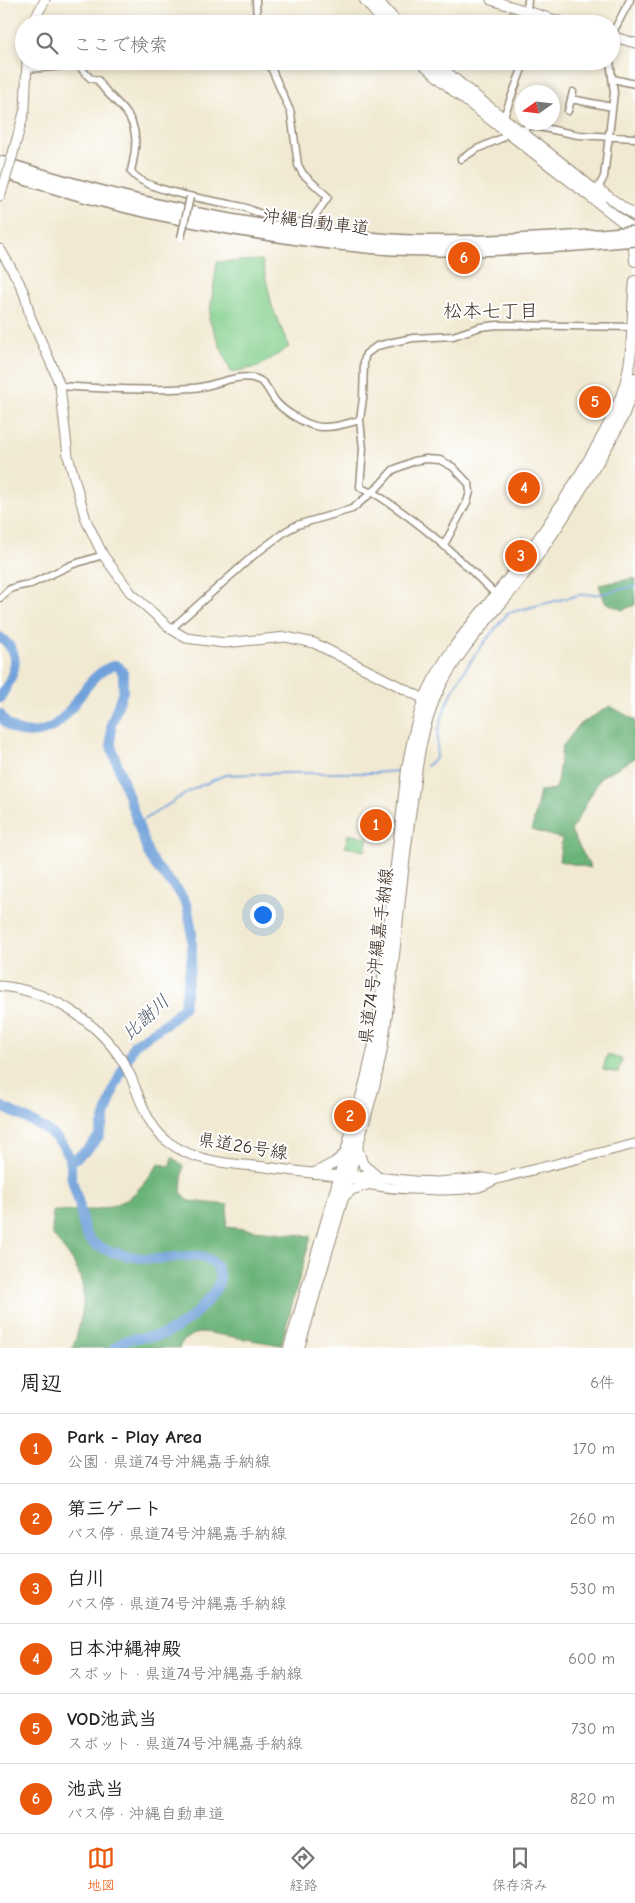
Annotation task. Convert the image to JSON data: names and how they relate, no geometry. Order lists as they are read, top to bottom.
{
  "streets": {
    "highway": ["沖縄自動車道"],
    "main road": ["県道74号沖縄嘉手納線"],
    "street": ["県道26号線"]
  },
  "crossings": [
    ["県道74号沖縄嘉手納線", "県道26号線"]
  ],
  "districts": ["松本七丁目"],
  "water": ["比謝川"],
  "north": "left",
  "page": {
    "search": "ここで検索",
    "pins": [
      "6",
      "5",
      "4",
      "3",
      "1",
      "2"
    ],
    "heading": ["周辺", "6件"],
    "list": [
      {
        "mark": "1",
        "name": "Park - Play Area",
        "note": "公園 · 県道74号沖縄嘉手納線",
        "value": "170 m"
      },
      {
        "mark": "2",
        "name": "第三ゲート",
        "note": "バス停 · 県道74号沖縄嘉手納線",
        "value": "260 m"
      },
      {
        "mark": "3",
        "name": "白川",
        "note": "バス停 · 県道74号沖縄嘉手納線",
        "value": "530 m"
      },
      {
        "mark": "4",
        "name": "日本沖縄神殿",
        "note": "スポット · 県道74号沖縄嘉手納線",
        "value": "600 m"
      },
      {
        "mark": "5",
        "name": "VOD池武当",
        "note": "スポット · 県道74号沖縄嘉手納線",
        "value": "730 m"
      },
      {
        "mark": "6",
        "name": "池武当",
        "note": "バス停 · 沖縄自動車道",
        "value": "820 m"
      }
    ],
    "nav": ["地図", "経路", "保存済み"]
  }
}
